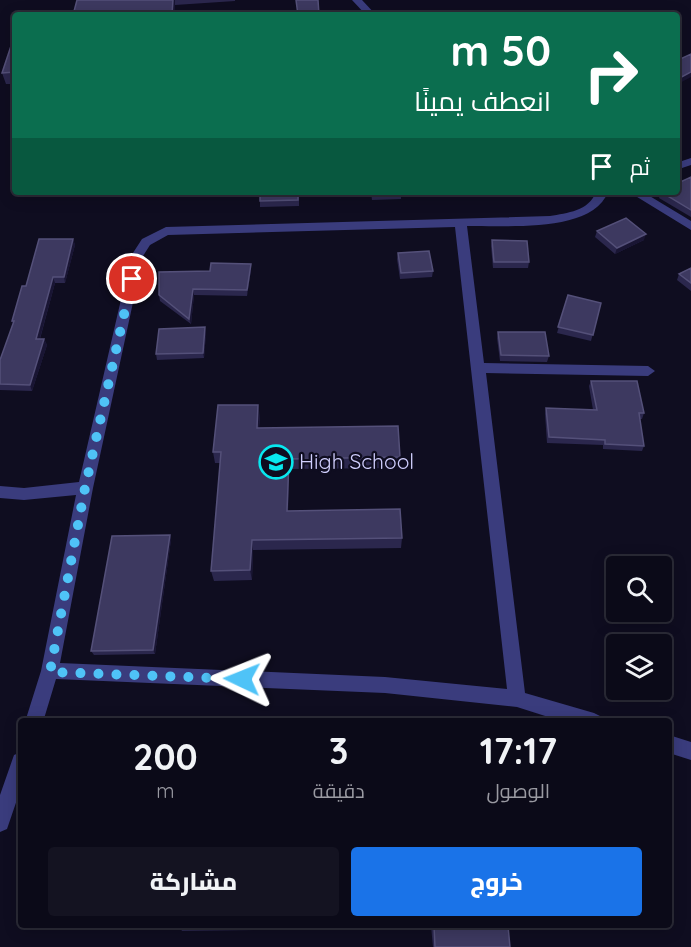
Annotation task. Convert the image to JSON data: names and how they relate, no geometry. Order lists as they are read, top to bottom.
{
  "places": {
    "school or university": ["High School"]
  },
  "page": {
    "turn": ["50 m", "انعطف يمينًا"],
    "then": "ثم",
    "eta": [
      "17:17",
      "الوصول",
      "3",
      "دقيقة",
      "200",
      "m"
    ],
    "buttons": ["خروج", "مشاركة"]
  }
}
